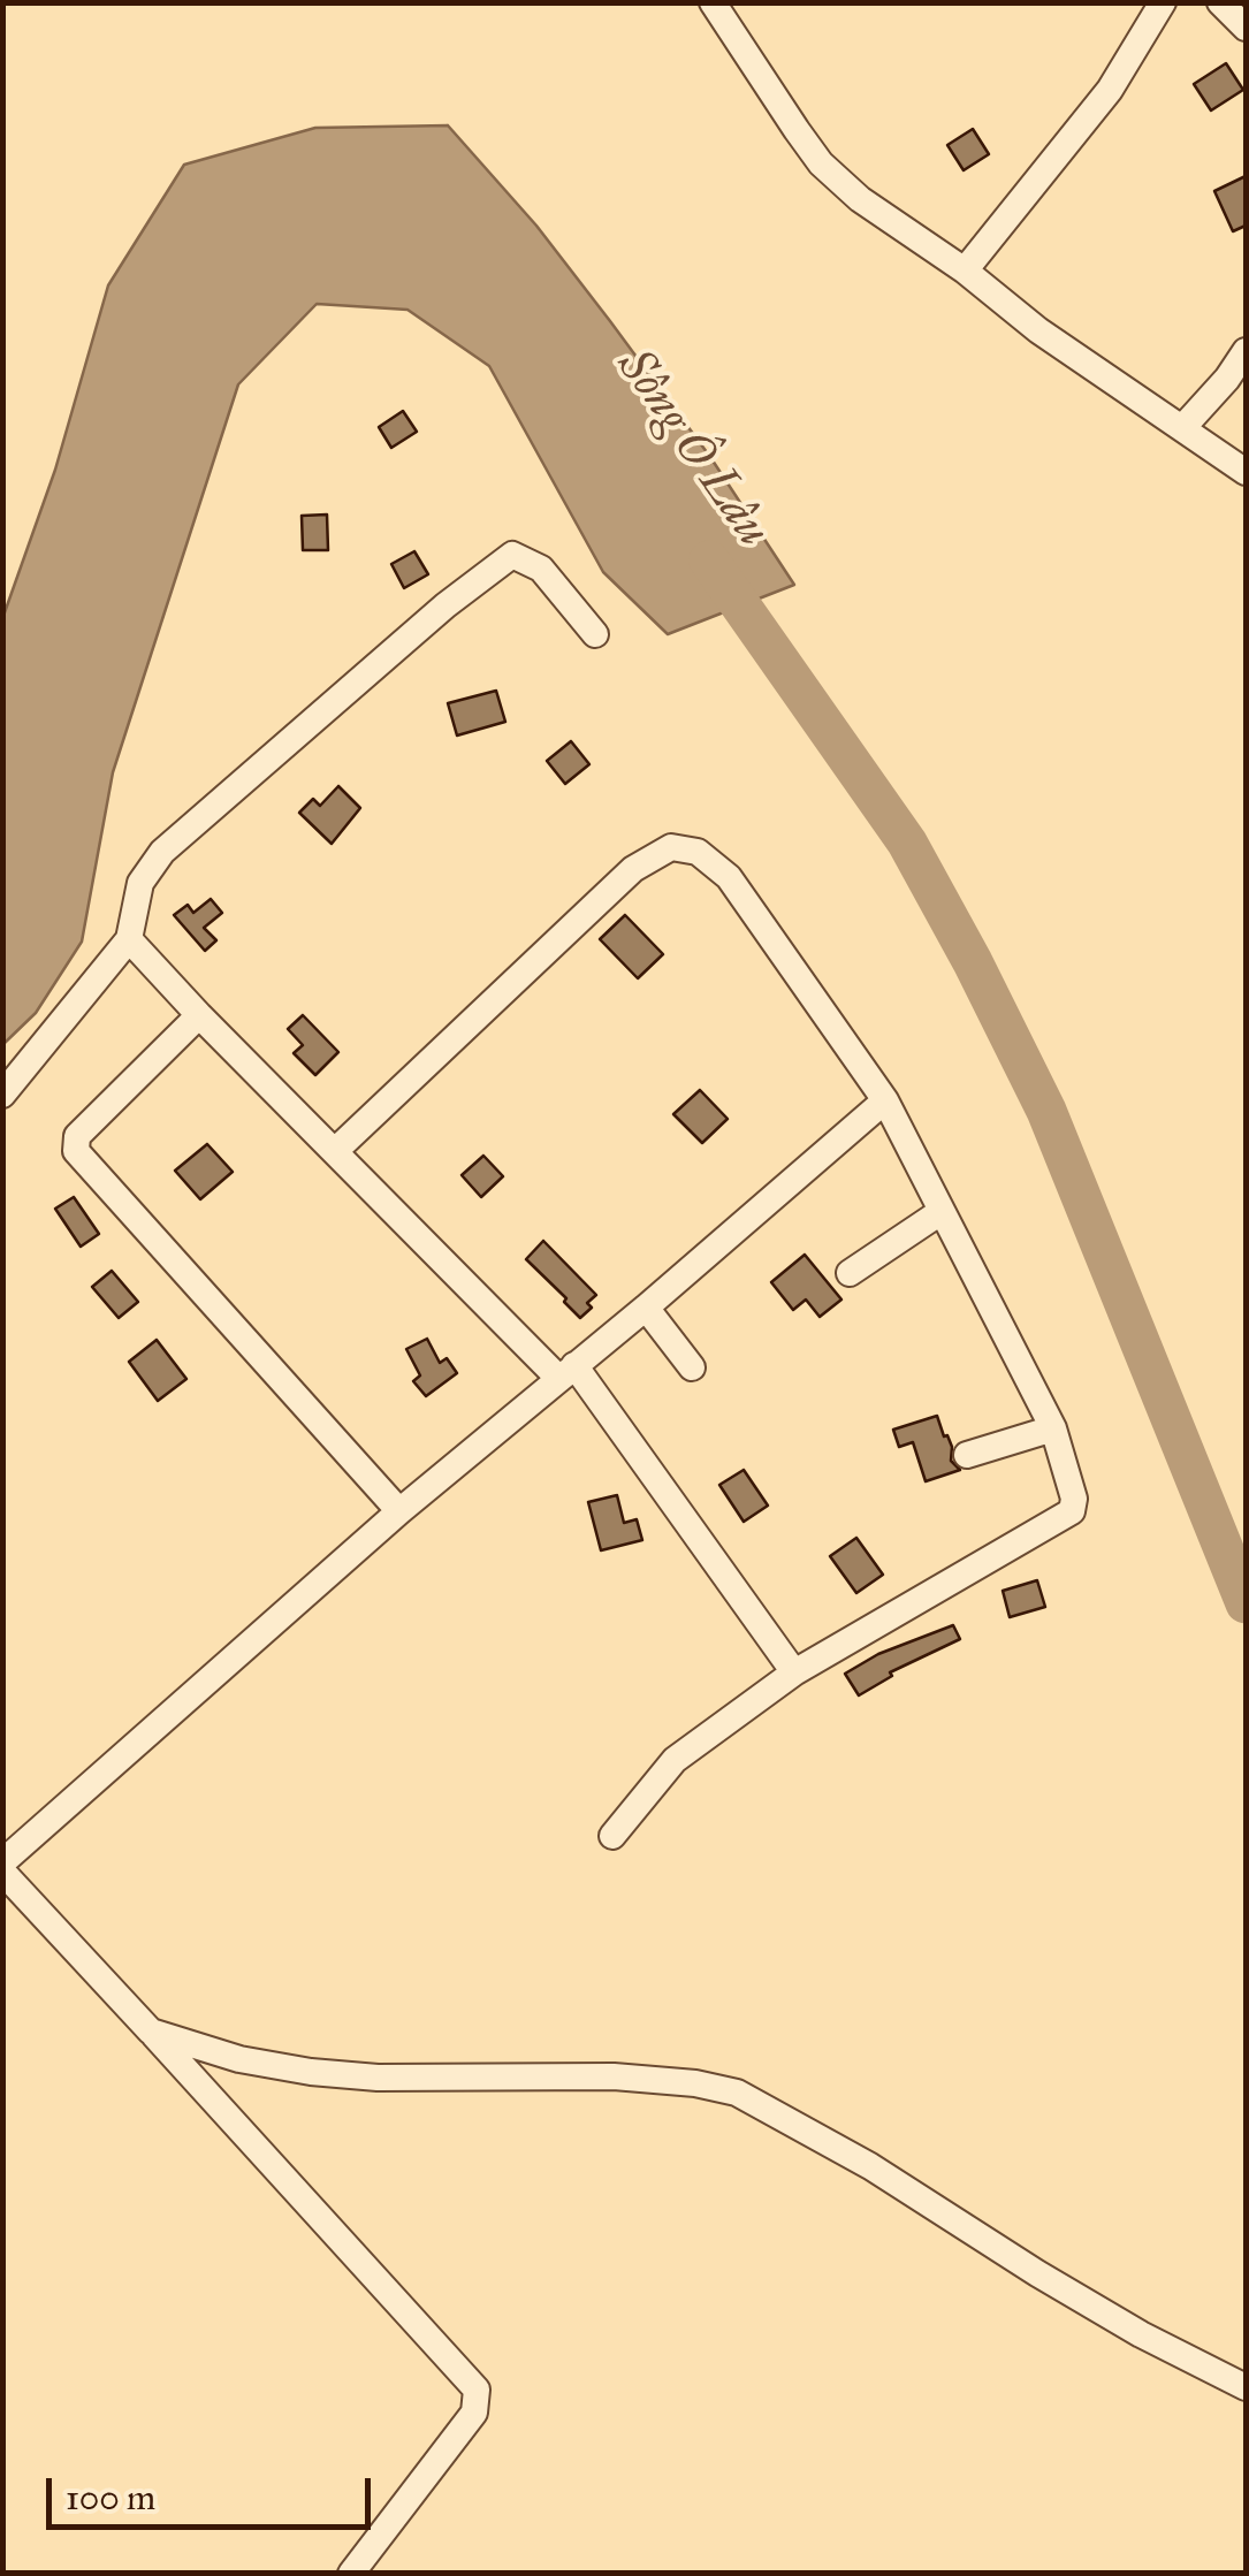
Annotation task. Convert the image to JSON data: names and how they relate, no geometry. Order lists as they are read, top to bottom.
{
  "water": ["Sông Ô Lâu"],
  "scale_bar": "100 m"
}
